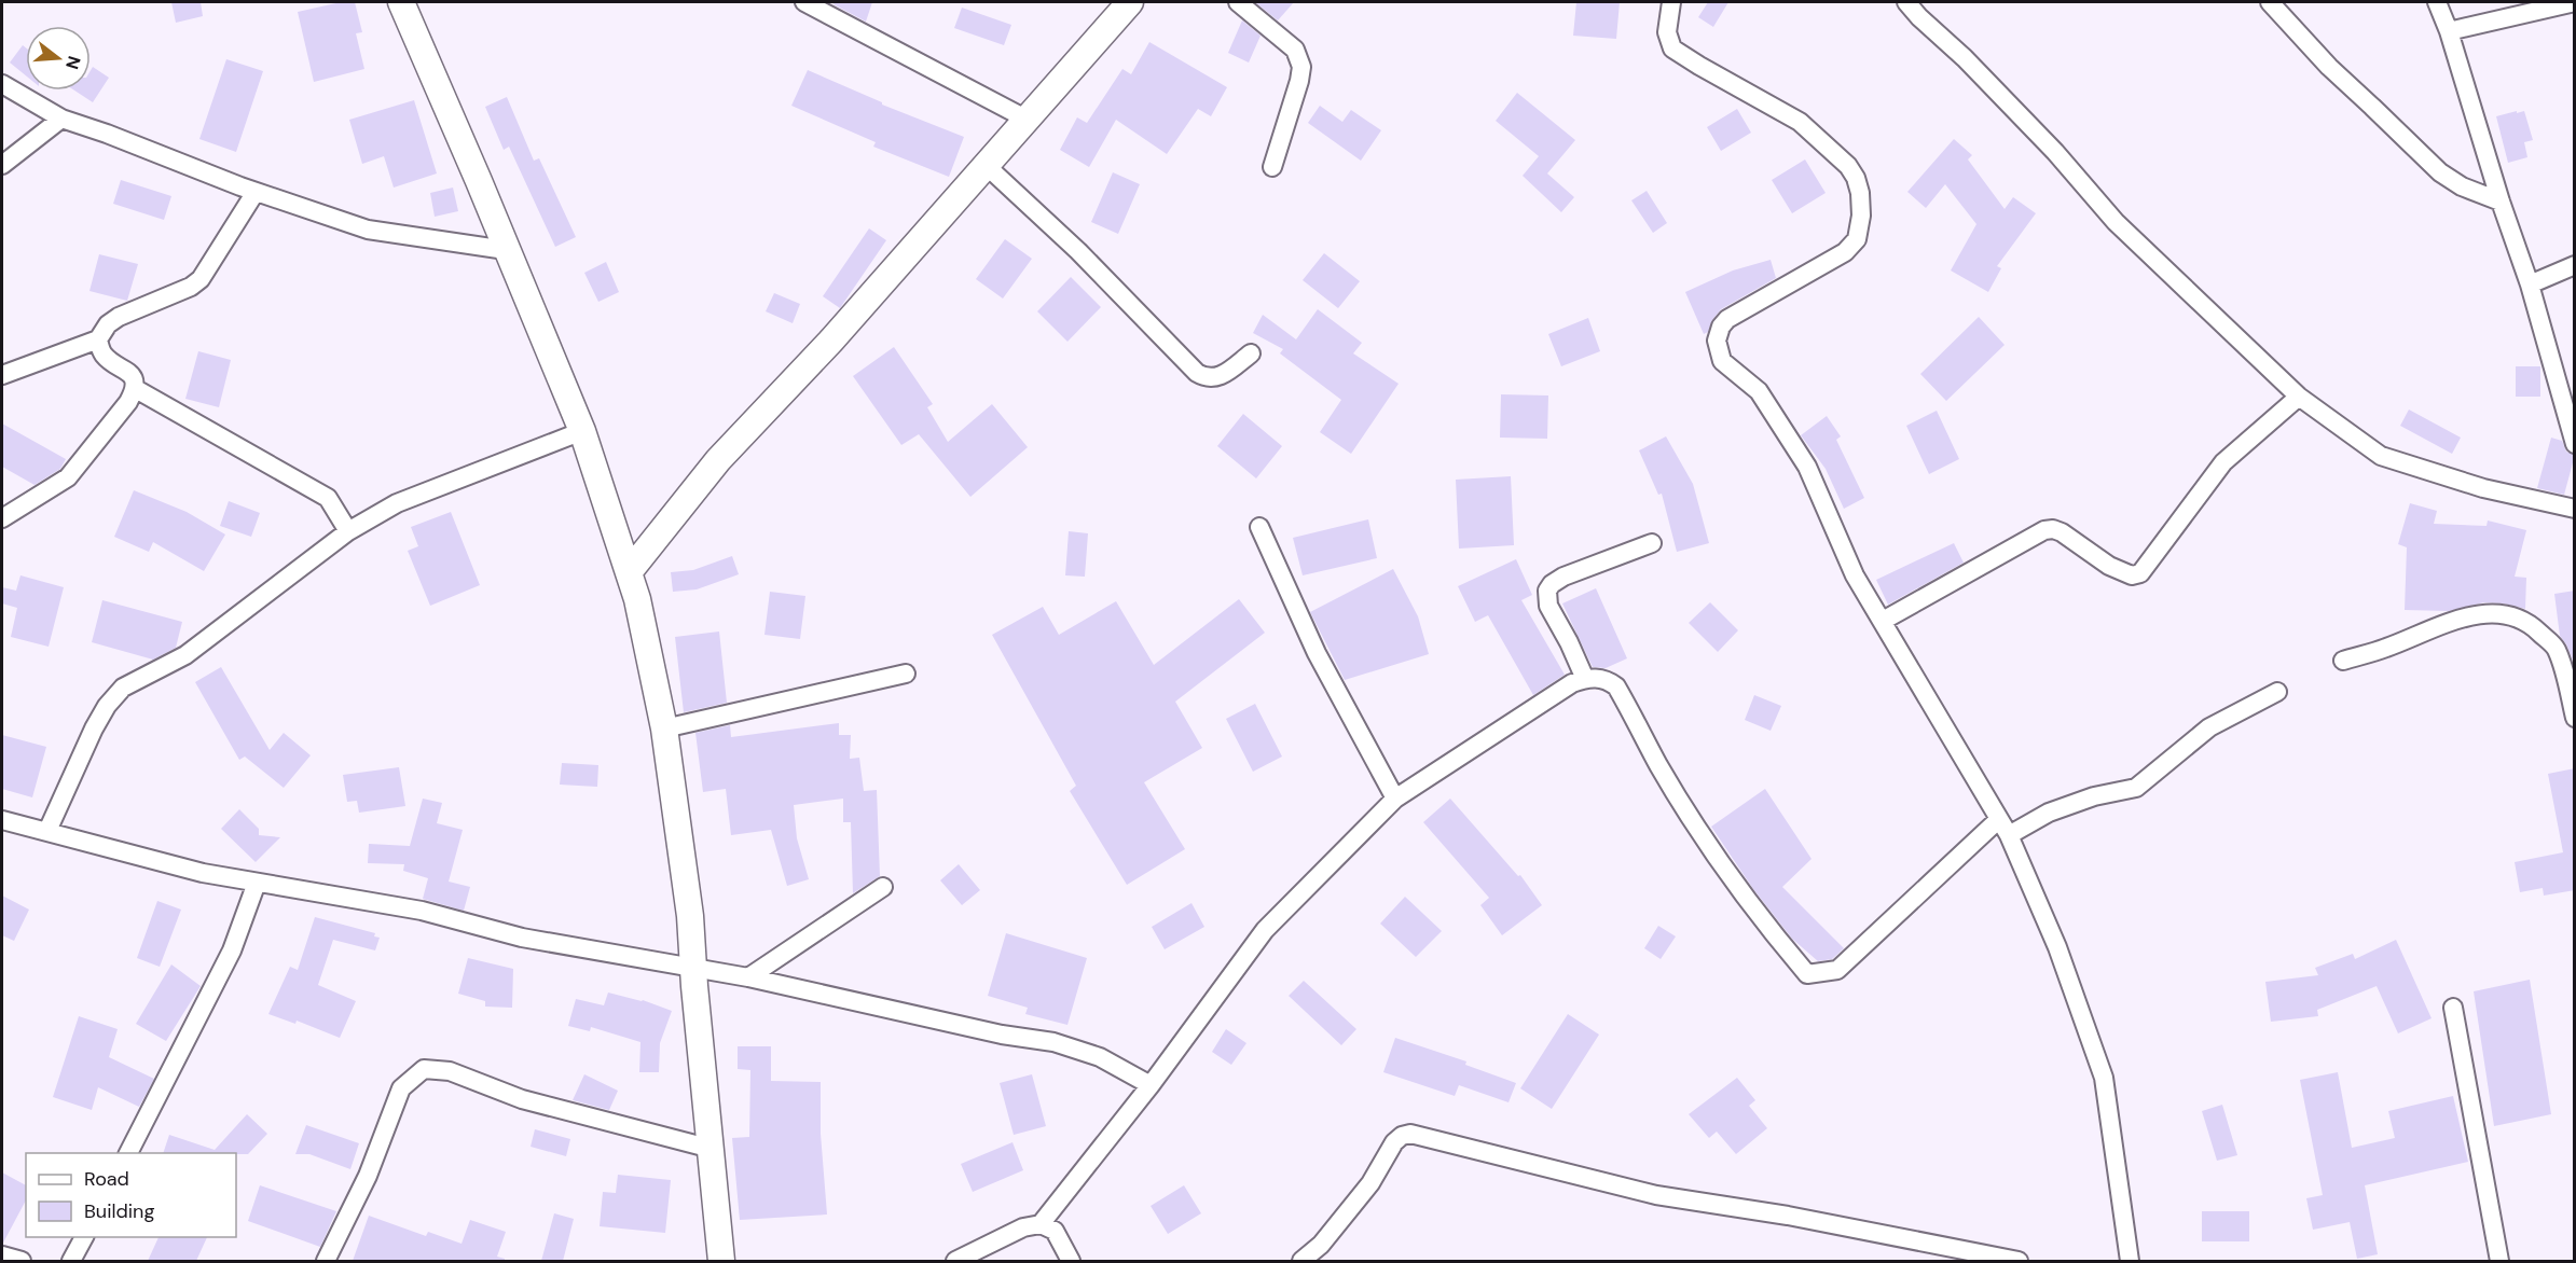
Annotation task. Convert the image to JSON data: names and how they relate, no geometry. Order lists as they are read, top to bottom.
{
  "legend": ["Road", "Building"],
  "north": "right"
}
